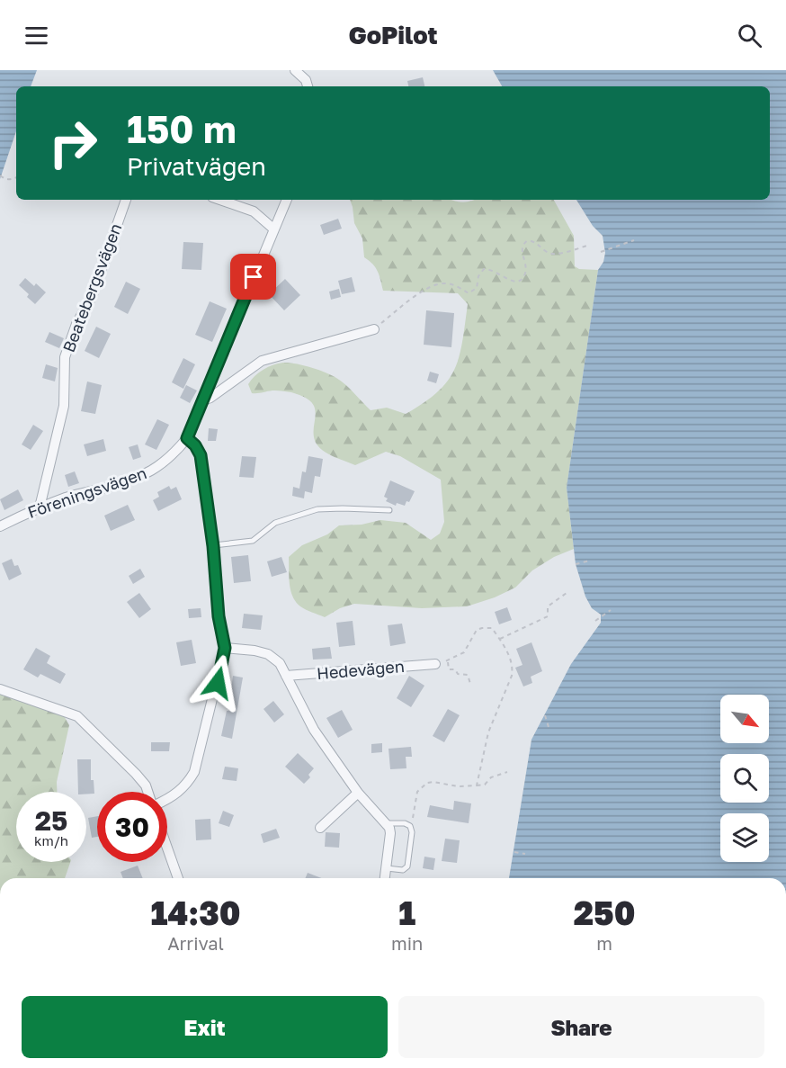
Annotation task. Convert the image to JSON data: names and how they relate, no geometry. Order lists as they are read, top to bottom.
{
  "streets": {
    "street": ["Beatebergsvägen", "Föreningsvägen", "Hedevägen"]
  },
  "crossings": [
    ["Beatebergsvägen", "Föreningsvägen"]
  ],
  "north": "bottom right",
  "page": {
    "header": "GoPilot",
    "turn": ["150 m", "Privatvägen"],
    "speed": "25 km/h",
    "limit": "30",
    "eta": [
      "14:30",
      "Arrival",
      "1",
      "min",
      "250",
      "m"
    ],
    "buttons": ["Exit", "Share"]
  }
}
